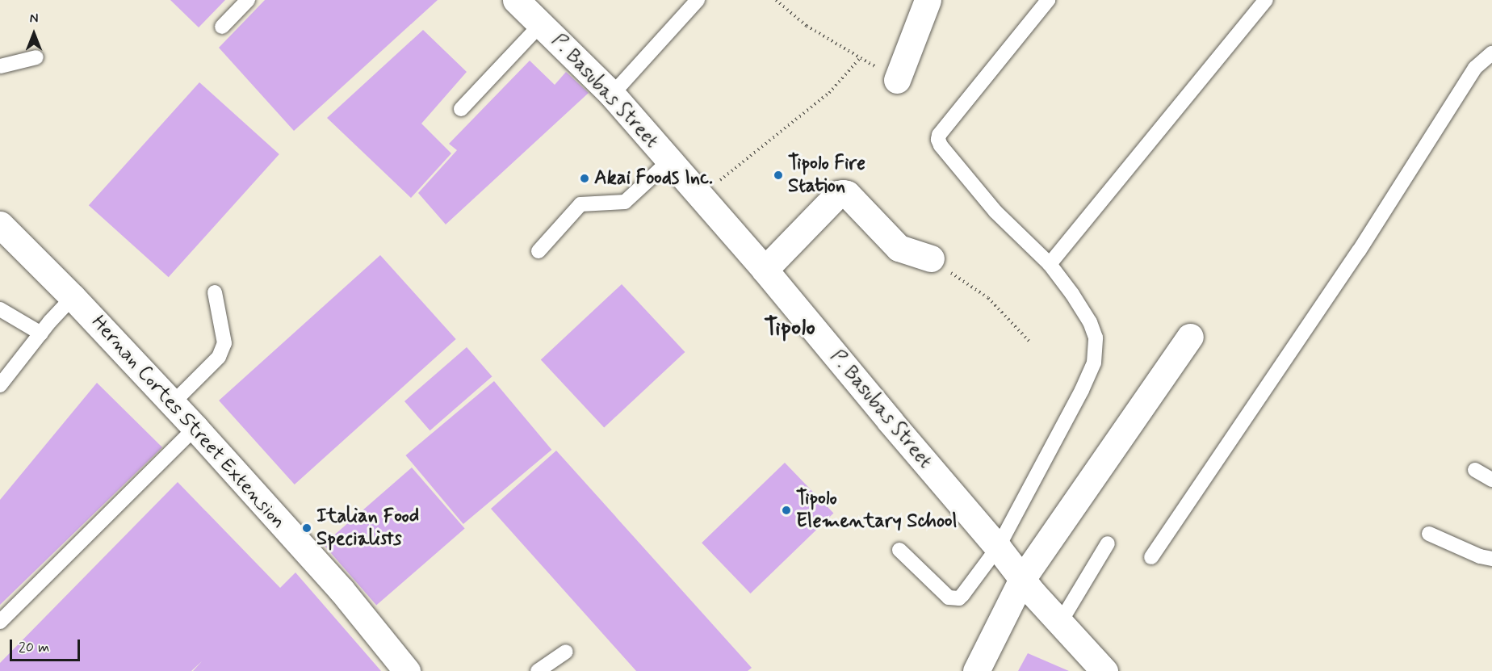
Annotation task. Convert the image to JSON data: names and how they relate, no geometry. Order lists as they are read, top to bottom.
{
  "streets": {
    "street": ["P. Basubas Street", "Hernan Cortes Street Extension"]
  },
  "districts": ["Tipolo"],
  "places": [
    "Tipolo Fire Station",
    "Akai Foods Inc.",
    "Tipolo Elementary School",
    "Italian Food Specialists"
  ],
  "scale_bar": "20 m",
  "north": "top"
}
